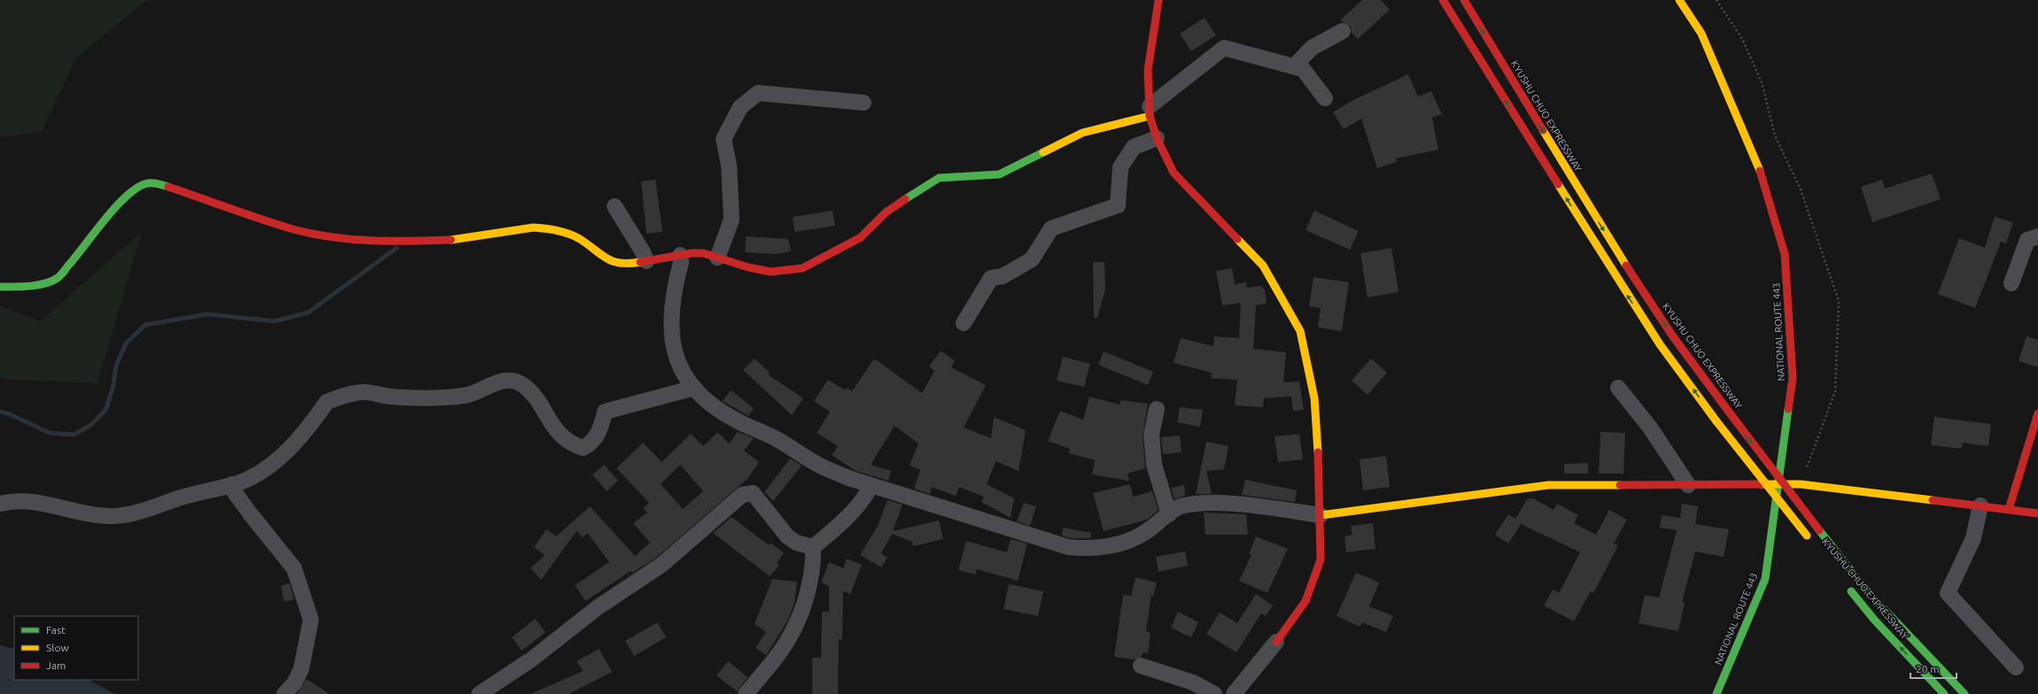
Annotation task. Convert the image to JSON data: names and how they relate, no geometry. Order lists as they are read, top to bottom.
{
  "streets": {
    "main road": ["KYUSHU CHUO EXPRESSWAY", "NATIONAL ROUTE 443"]
  },
  "legend": ["Fast", "Slow", "Jam"],
  "scale_bar": "20 m"
}
